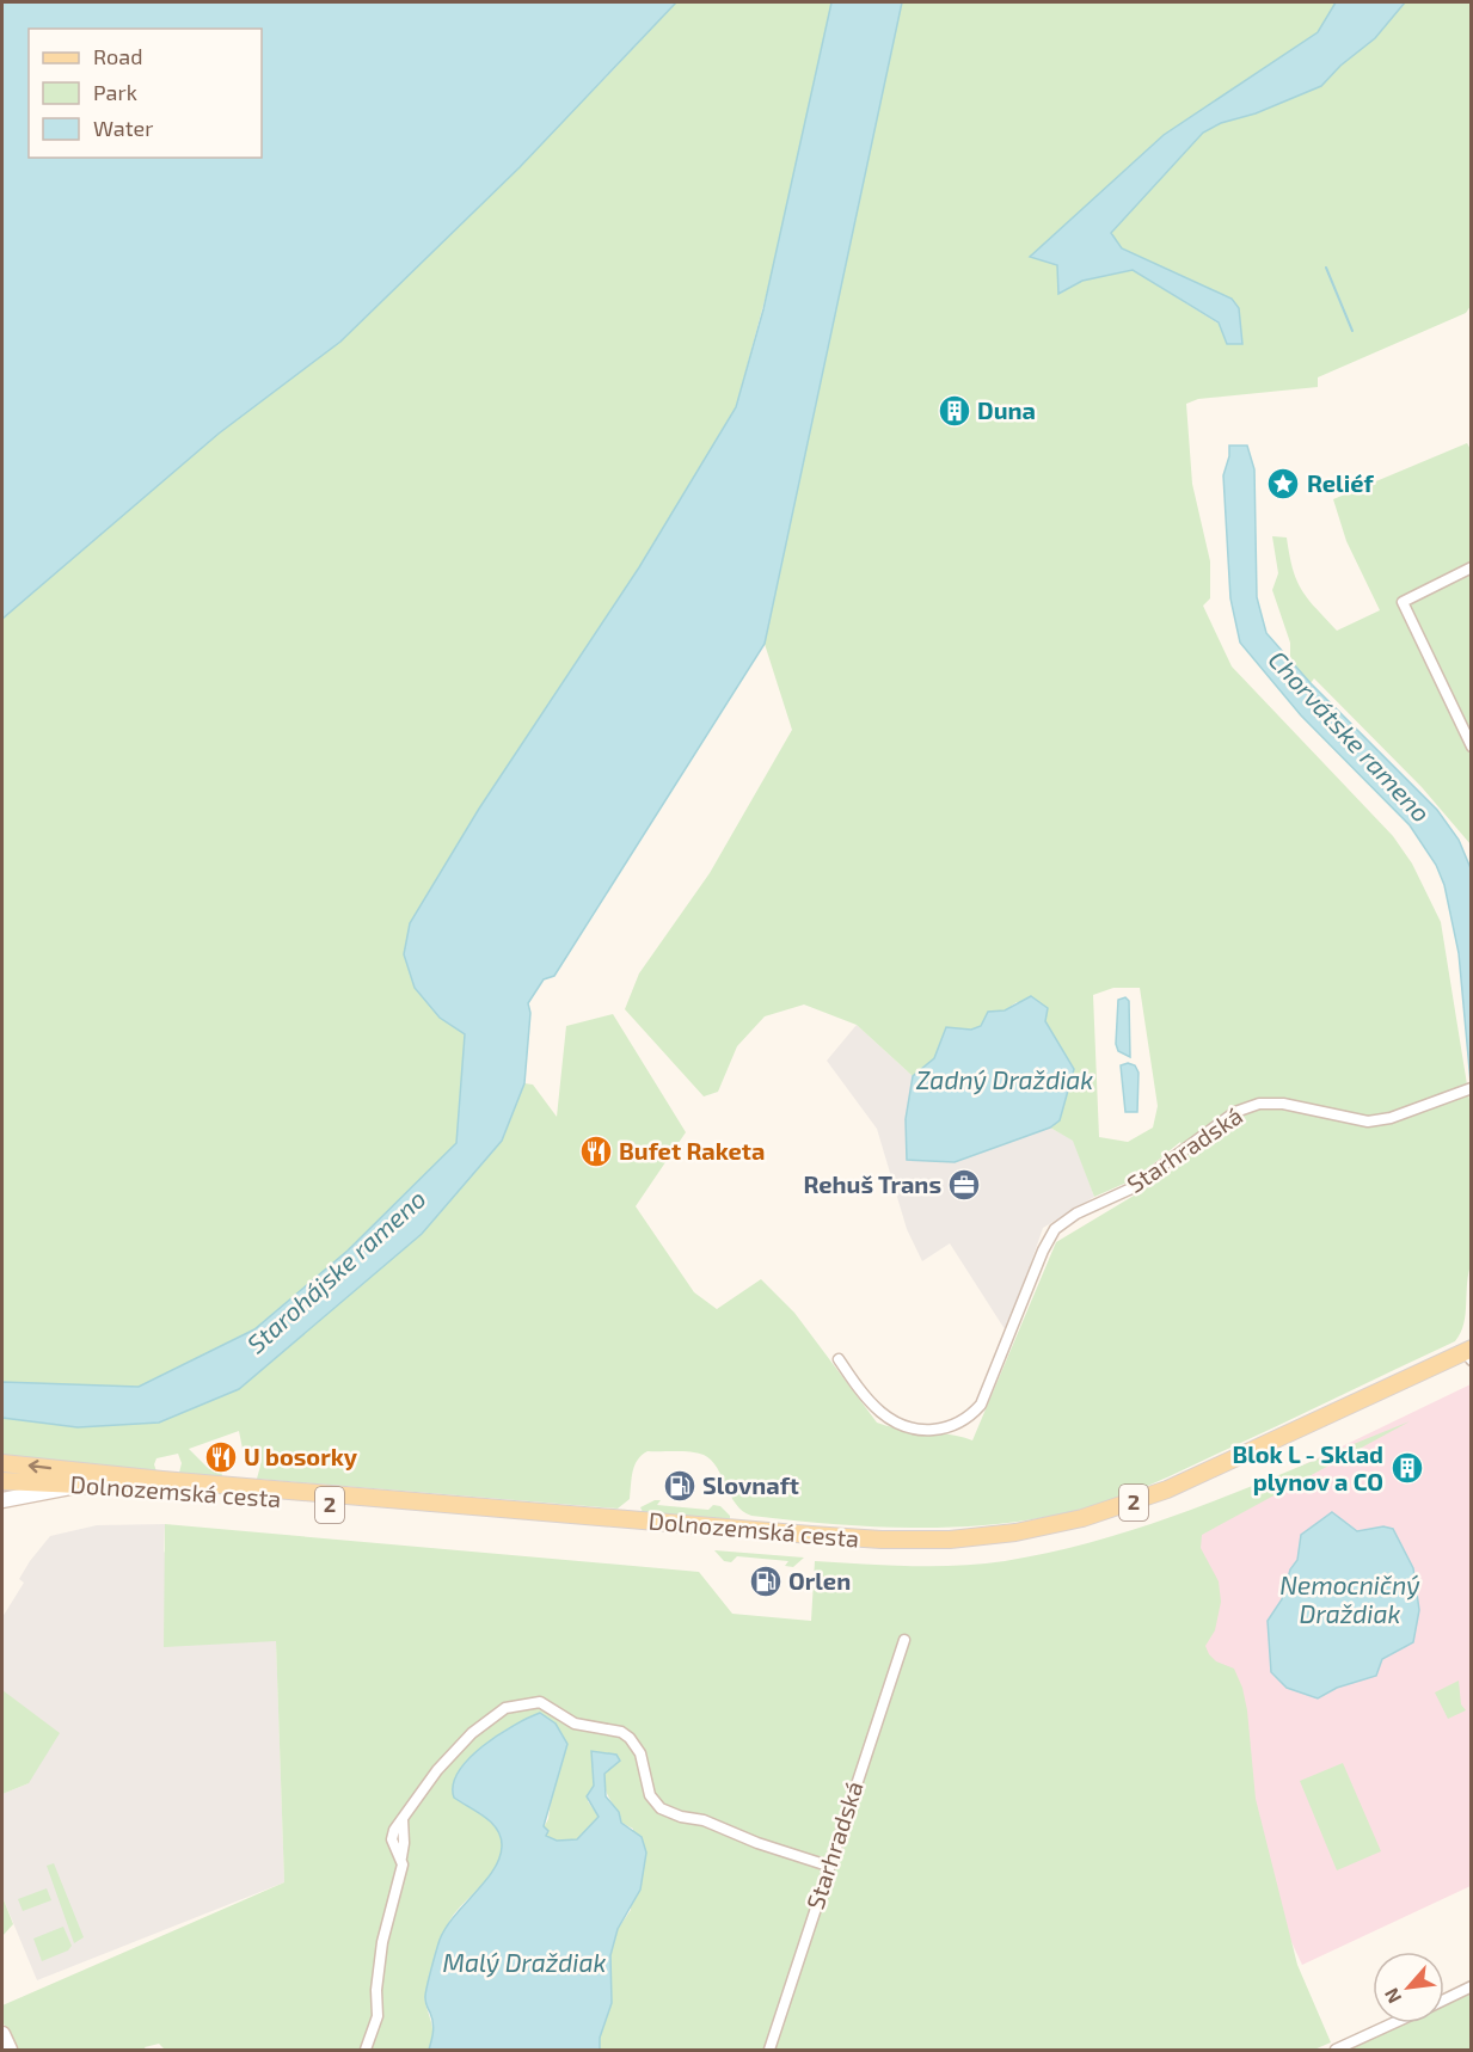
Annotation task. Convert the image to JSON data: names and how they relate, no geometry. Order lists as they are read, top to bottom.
{
  "streets": {
    "main road": ["Dolnozemská cesta", "2"],
    "street": ["Starhradská"]
  },
  "water": [
    "Chorvátske rameno",
    "Zadný Draždiak",
    "Starohájske rameno",
    "Nemocničný Draždiak",
    "Malý Draždiak"
  ],
  "places": {
    "building": ["Duna", "Blok L - Sklad plynov a CO"],
    "place": ["Reliéf"],
    "restaurant": ["Bufet Raketa", "U bosorky"],
    "office": ["Rehuš Trans"],
    "fuel station": ["Slovnaft", "Orlen"]
  },
  "legend": ["Road", "Park", "Water"],
  "north": "bottom left"
}
